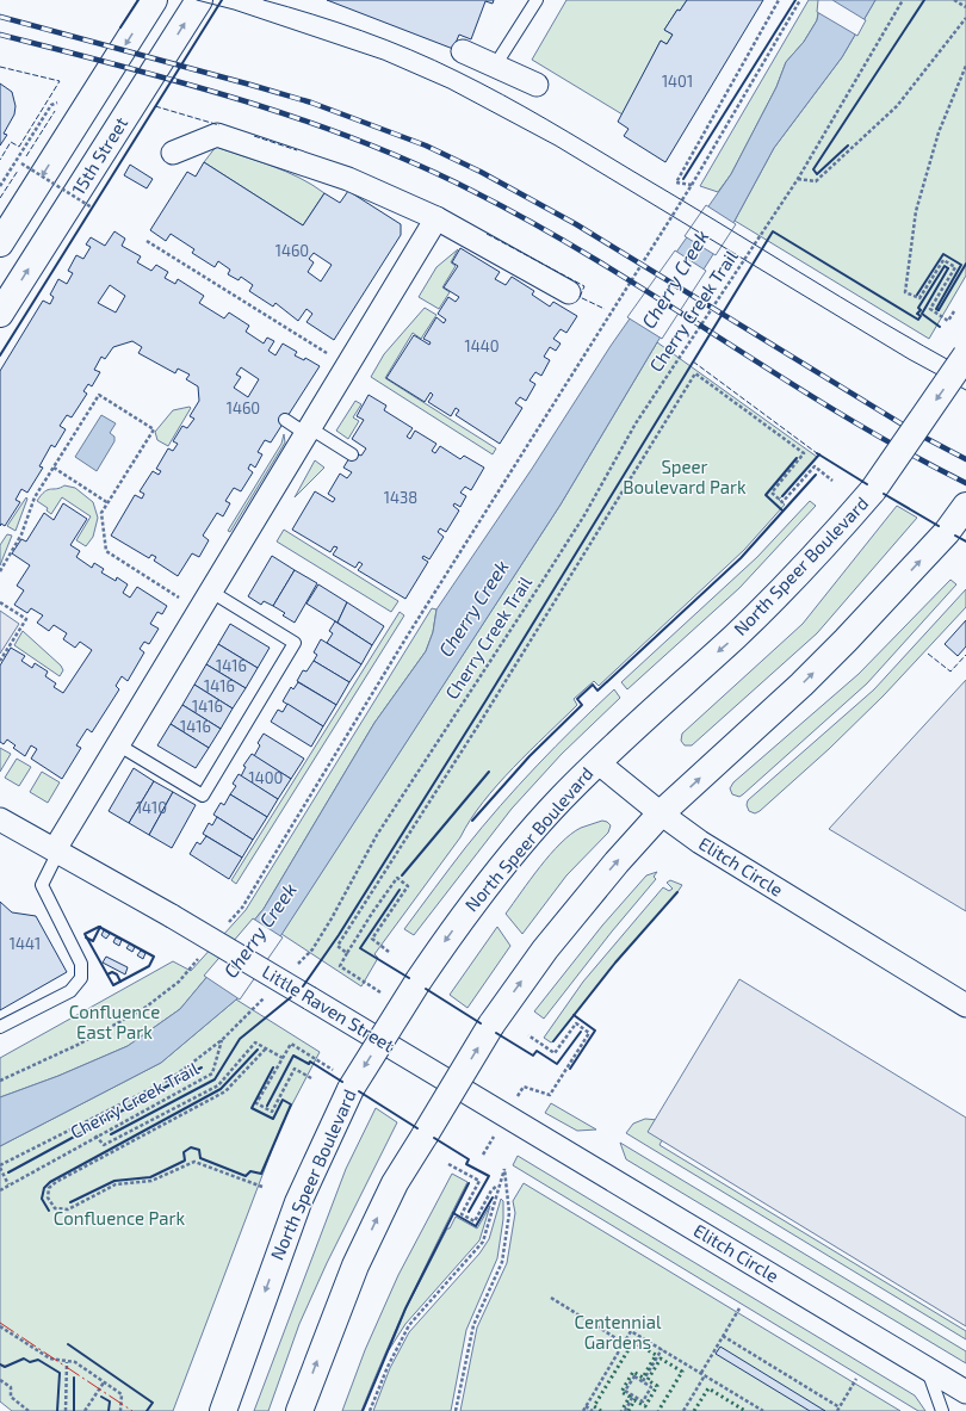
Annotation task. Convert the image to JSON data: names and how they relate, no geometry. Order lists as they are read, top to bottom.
{
  "streets": {
    "main road": ["15th Street", "North Speer Boulevard"],
    "street": ["Elitch Circle", "Little Raven Street"],
    "path": ["Cherry Creek Trail"]
  },
  "crossings": [
    ["North Speer Boulevard", "Elitch Circle"],
    ["Elitch Circle", "Little Raven Street"]
  ],
  "water": ["Cherry Creek"],
  "parks": [
    "Speer Boulevard Park",
    "Confluence East Park",
    "Confluence Park",
    "Centennial Gardens"
  ],
  "house_numbers": [
    "1401",
    "1460",
    "1440",
    "1460",
    "1438",
    "1416",
    "1416",
    "1416",
    "1416",
    "1400",
    "1410",
    "1441"
  ]
}
